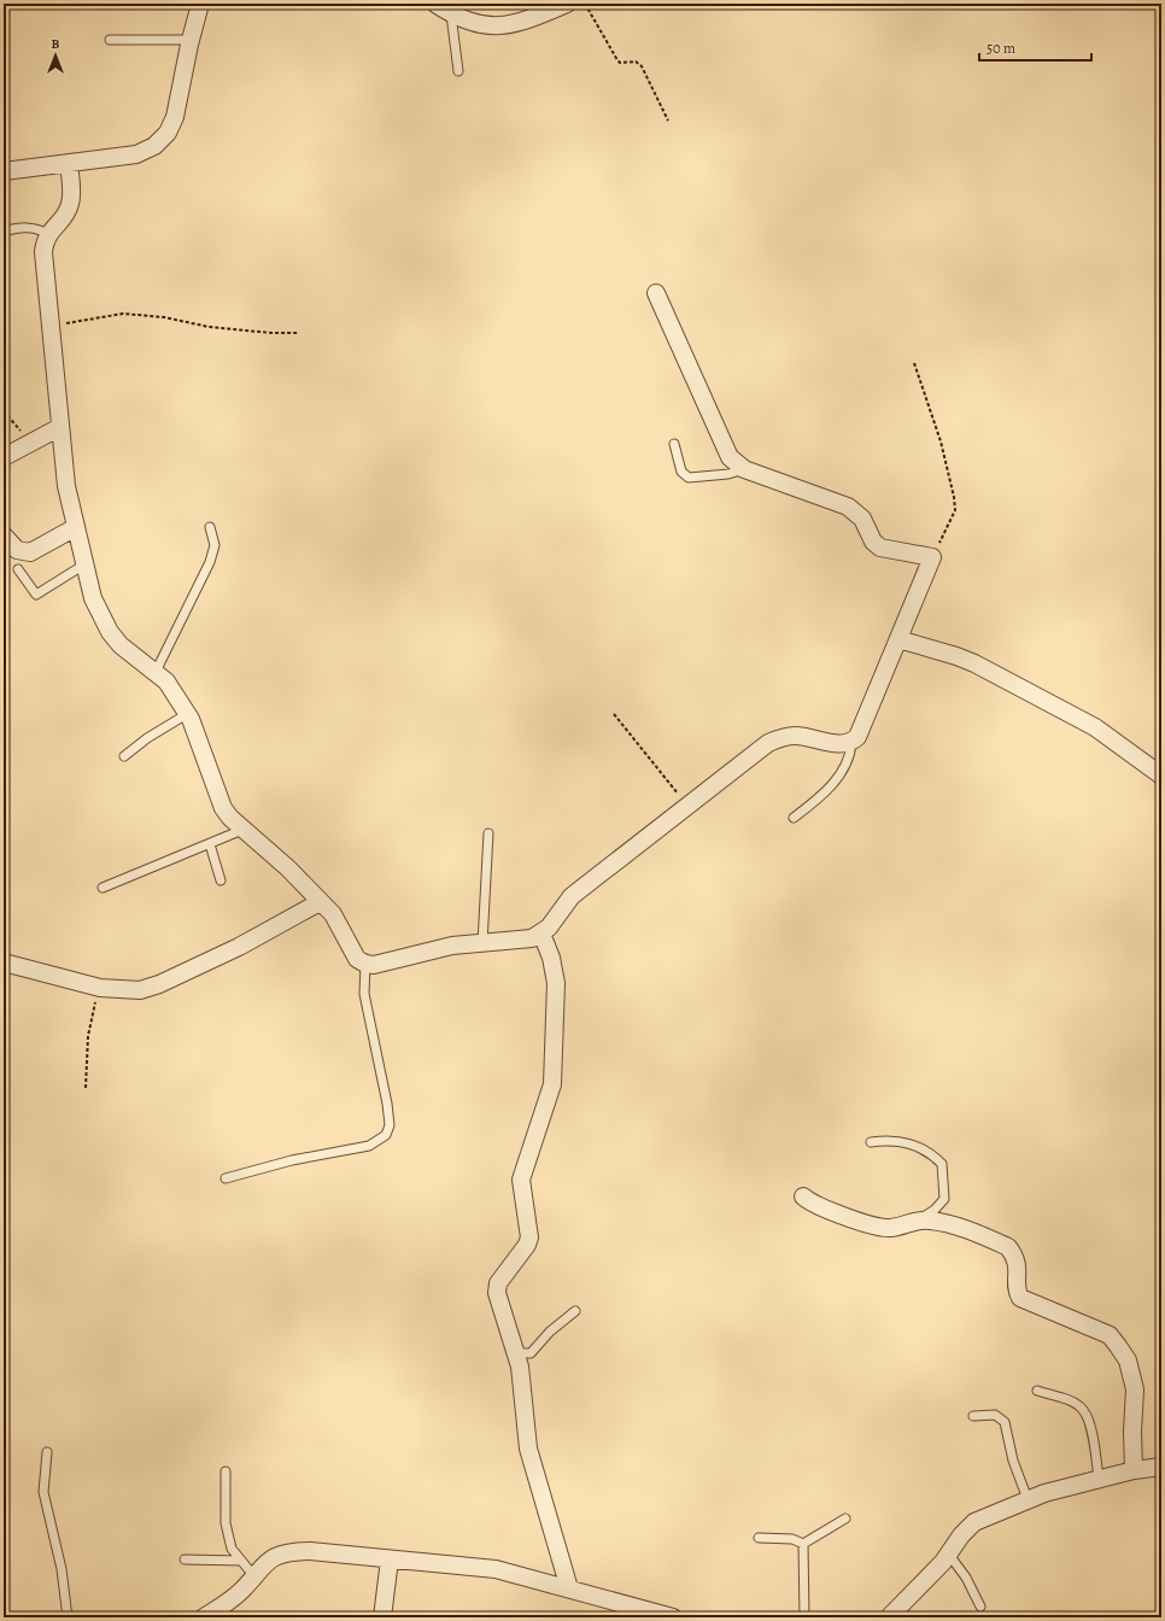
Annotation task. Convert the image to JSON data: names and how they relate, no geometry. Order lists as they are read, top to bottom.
{
  "scale_bar": "50 m",
  "north": "top"
}
